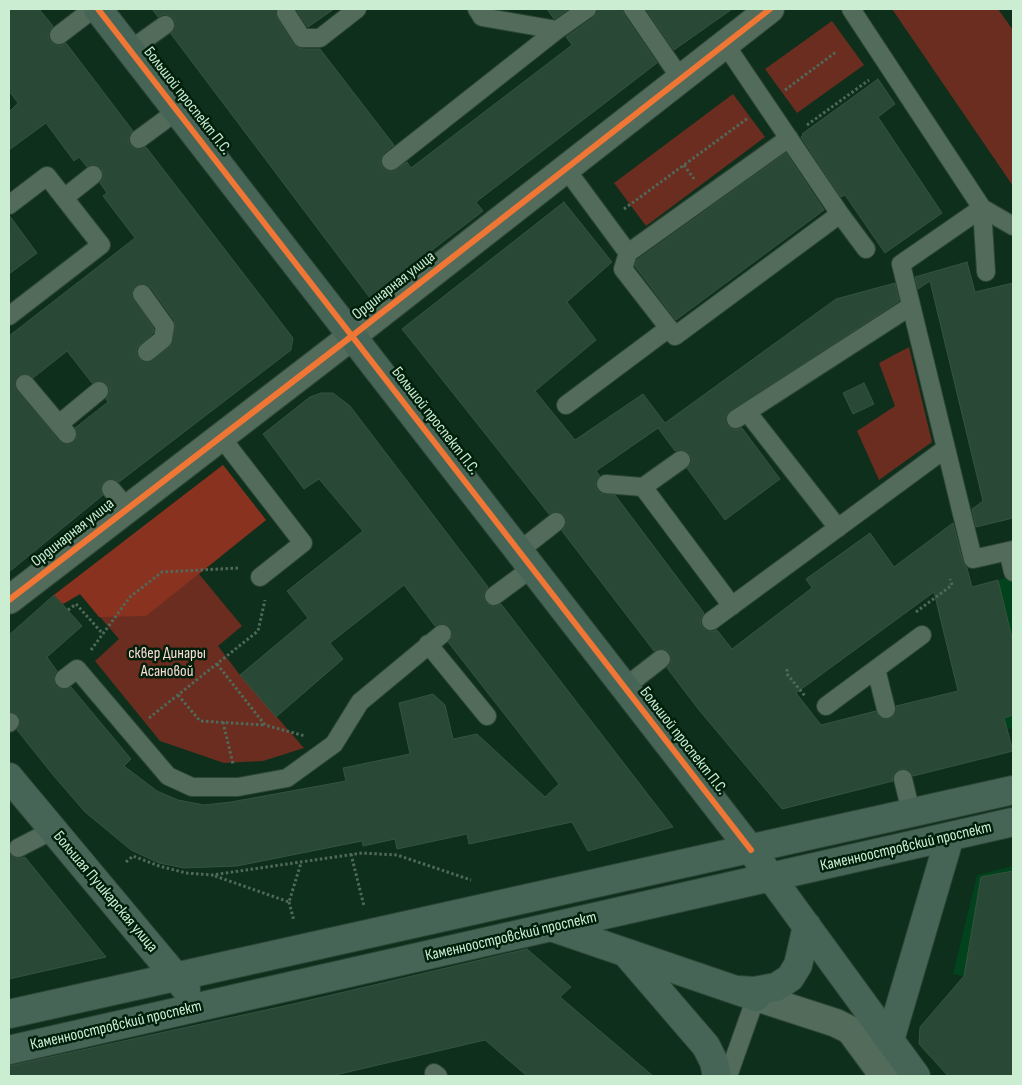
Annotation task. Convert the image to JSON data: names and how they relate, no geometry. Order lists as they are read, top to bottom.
{
  "streets": {
    "main road": ["Большой проспект П.С.", "Каменноостровский проспект", "Большая Пушкарская улица"],
    "street": ["Ординарная улица"]
  },
  "crossings": [
    ["Большой проспект П.С.", "Ординарная улица"],
    ["Большой проспект П.С.", "Каменноостровский проспект"],
    ["Каменноостровский проспект", "Большая Пушкарская улица"]
  ],
  "parks": ["сквер Динары Асановой"]
}
